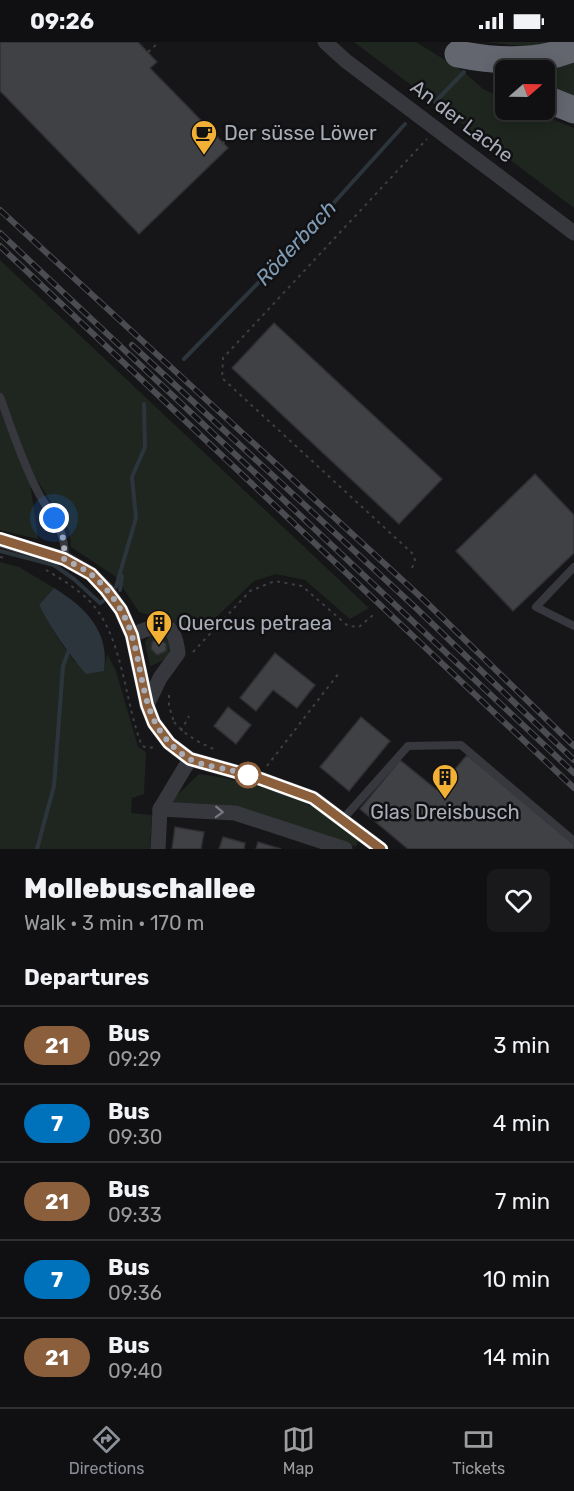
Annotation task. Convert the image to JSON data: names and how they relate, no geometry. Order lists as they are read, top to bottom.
{
  "streets": {
    "street": ["An der Lache"]
  },
  "water": ["Röderbach"],
  "places": {
    "cafe": ["Der süsse Löwer"],
    "building": ["Quercus petraea", "Glas Dreisbusch"]
  },
  "lines": ["bus line 21"],
  "north": "right",
  "page": {
    "status": "09:26",
    "heading": [
      ["Mollebuschallee", "Walk · 3 min · 170 m"],
      "Departures"
    ],
    "list": [
      {
        "mark": "21",
        "name": "Bus",
        "note": "09:29",
        "value": "3 min"
      },
      {
        "mark": "7",
        "name": "Bus",
        "note": "09:30",
        "value": "4 min"
      },
      {
        "mark": "21",
        "name": "Bus",
        "note": "09:33",
        "value": "7 min"
      },
      {
        "mark": "7",
        "name": "Bus",
        "note": "09:36",
        "value": "10 min"
      },
      {
        "mark": "21",
        "name": "Bus",
        "note": "09:40",
        "value": "14 min"
      }
    ],
    "tabs": ["Directions", "Map", "Tickets"]
  }
}
